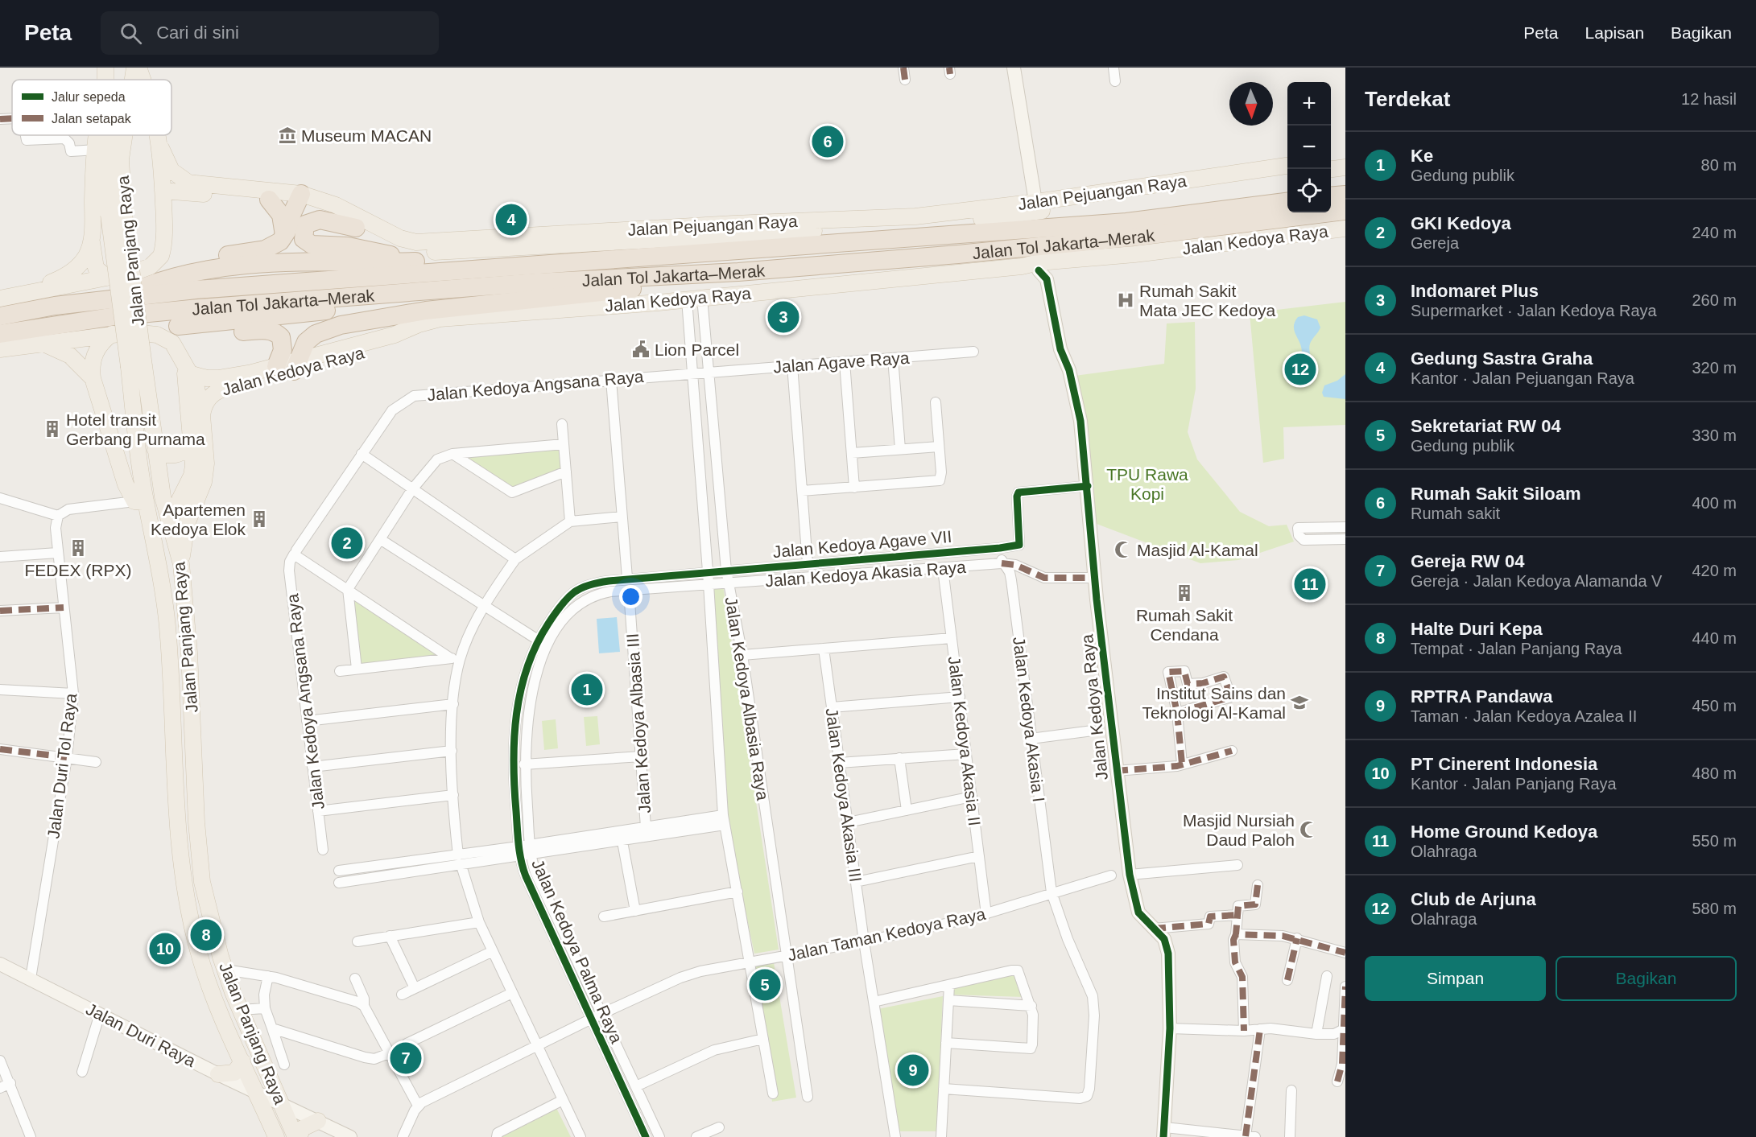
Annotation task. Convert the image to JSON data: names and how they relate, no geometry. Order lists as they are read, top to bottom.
{
  "streets": {
    "highway": ["Jalan Tol Jakarta–Merak"],
    "main road": ["Jalan Pejuangan Raya", "Jalan Kedoya Raya", "Jalan Panjang Raya"],
    "street": [
      "Jalan Agave Raya",
      "Jalan Kedoya Angsana Raya",
      "Jalan Kedoya Agave VII",
      "Jalan Kedoya Akasia Raya",
      "Jalan Kedoya Albasia Raya",
      "Jalan Kedoya Akasia I",
      "Jalan Kedoya Albasia III",
      "Jalan Kedoya Akasia II",
      "Jalan Duri Tol Raya",
      "Jalan Kedoya Akasia III",
      "Jalan Taman Kedoya Raya",
      "Jalan Kedoya Palma Raya",
      "Jalan Duri Raya"
    ]
  },
  "crossings": [
    ["Jalan Kedoya Raya", "Jalan Kedoya Agave VII"],
    ["Jalan Kedoya Raya", "Jalan Kedoya Akasia Raya"],
    ["Jalan Kedoya Raya", "Jalan Kedoya Albasia Raya"],
    ["Jalan Panjang Raya", "Jalan Duri Raya"],
    ["Jalan Agave Raya", "Jalan Kedoya Angsana Raya"],
    ["Jalan Agave Raya", "Jalan Kedoya Albasia Raya"],
    ["Jalan Kedoya Angsana Raya", "Jalan Kedoya Albasia Raya"],
    ["Jalan Kedoya Agave VII", "Jalan Kedoya Albasia Raya"],
    ["Jalan Kedoya Agave VII", "Jalan Kedoya Akasia I"],
    ["Jalan Kedoya Agave VII", "Jalan Kedoya Palma Raya"],
    ["Jalan Kedoya Akasia Raya", "Jalan Kedoya Albasia Raya"],
    ["Jalan Kedoya Akasia Raya", "Jalan Kedoya Akasia I"],
    ["Jalan Kedoya Akasia Raya", "Jalan Kedoya Akasia II"],
    ["Jalan Kedoya Akasia Raya", "Jalan Kedoya Palma Raya"],
    ["Jalan Kedoya Albasia Raya", "Jalan Taman Kedoya Raya"],
    ["Jalan Kedoya Albasia Raya", "Jalan Kedoya Palma Raya"],
    ["Jalan Kedoya Akasia I", "Jalan Taman Kedoya Raya"],
    ["Jalan Kedoya Albasia III", "Jalan Kedoya Palma Raya"],
    ["Jalan Kedoya Akasia II", "Jalan Taman Kedoya Raya"],
    ["Jalan Duri Tol Raya", "Jalan Duri Raya"],
    ["Jalan Kedoya Akasia III", "Jalan Taman Kedoya Raya"],
    ["Jalan Taman Kedoya Raya", "Jalan Kedoya Palma Raya"]
  ],
  "parks": ["TPU Rawa Kopi"],
  "places": {
    "museum": ["Museum MACAN"],
    "hospital": ["Rumah Sakit Mata JEC Kedoya"],
    "public building": ["Lion Parcel"],
    "building": [
      "Hotel transit Gerbang Purnama",
      "Apartemen Kedoya Elok",
      "FEDEX (RPX)",
      "Rumah Sakit Cendana"
    ],
    "mosque": ["Masjid Al-Kamal", "Masjid Nursiah Daud Paloh"],
    "school or university": ["Institut Sains dan Teknologi Al-Kamal"]
  },
  "legend": ["Jalur sepeda", "Jalan setapak"],
  "north": "bottom",
  "page": {
    "header": "Peta",
    "search": "Cari di sini",
    "nav": ["Peta", "Lapisan", "Bagikan"],
    "heading": ["Terdekat", "12 hasil"],
    "map_buttons": ["+", "−"],
    "pins": [
      "6",
      "4",
      "3",
      "12",
      "2",
      "11",
      "1",
      "8",
      "10",
      "5",
      "7",
      "9"
    ],
    "list": [
      {
        "mark": "1",
        "name": "Ke",
        "note": "Gedung publik",
        "value": "80 m"
      },
      {
        "mark": "2",
        "name": "GKI Kedoya",
        "note": "Gereja",
        "value": "240 m"
      },
      {
        "mark": "3",
        "name": "Indomaret Plus",
        "note": "Supermarket · Jalan Kedoya Raya",
        "value": "260 m"
      },
      {
        "mark": "4",
        "name": "Gedung Sastra Graha",
        "note": "Kantor · Jalan Pejuangan Raya",
        "value": "320 m"
      },
      {
        "mark": "5",
        "name": "Sekretariat RW 04",
        "note": "Gedung publik",
        "value": "330 m"
      },
      {
        "mark": "6",
        "name": "Rumah Sakit Siloam",
        "note": "Rumah sakit",
        "value": "400 m"
      },
      {
        "mark": "7",
        "name": "Gereja RW 04",
        "note": "Gereja · Jalan Kedoya Alamanda V",
        "value": "420 m"
      },
      {
        "mark": "8",
        "name": "Halte Duri Kepa",
        "note": "Tempat · Jalan Panjang Raya",
        "value": "440 m"
      },
      {
        "mark": "9",
        "name": "RPTRA Pandawa",
        "note": "Taman · Jalan Kedoya Azalea II",
        "value": "450 m"
      },
      {
        "mark": "10",
        "name": "PT Cinerent Indonesia",
        "note": "Kantor · Jalan Panjang Raya",
        "value": "480 m"
      },
      {
        "mark": "11",
        "name": "Home Ground Kedoya",
        "note": "Olahraga",
        "value": "550 m"
      },
      {
        "mark": "12",
        "name": "Club de Arjuna",
        "note": "Olahraga",
        "value": "580 m"
      }
    ],
    "buttons": ["Simpan", "Bagikan"]
  }
}
